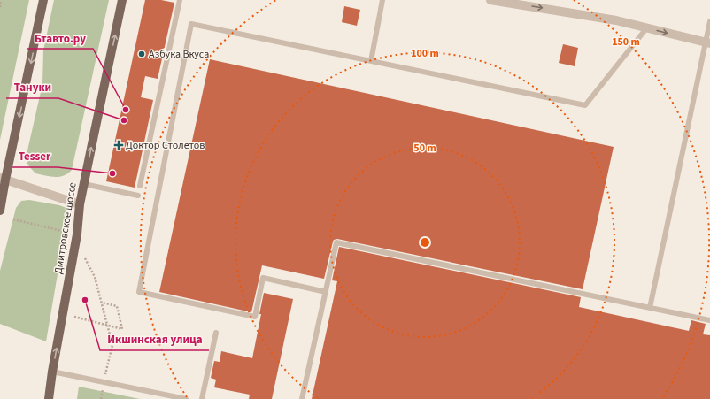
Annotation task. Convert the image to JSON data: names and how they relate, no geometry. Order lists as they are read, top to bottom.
{
  "streets": {
    "main road": ["Дмитровское шоссе"]
  },
  "places": {
    "other": [
      "Азбука Вкуса",
      "Бтавто.ру",
      "Тануки",
      "Tesser",
      "Икшинская улица"
    ],
    "health": ["Доктор Столетов"]
  },
  "rings": ["150 m", "100 m", "50 m"]
}
